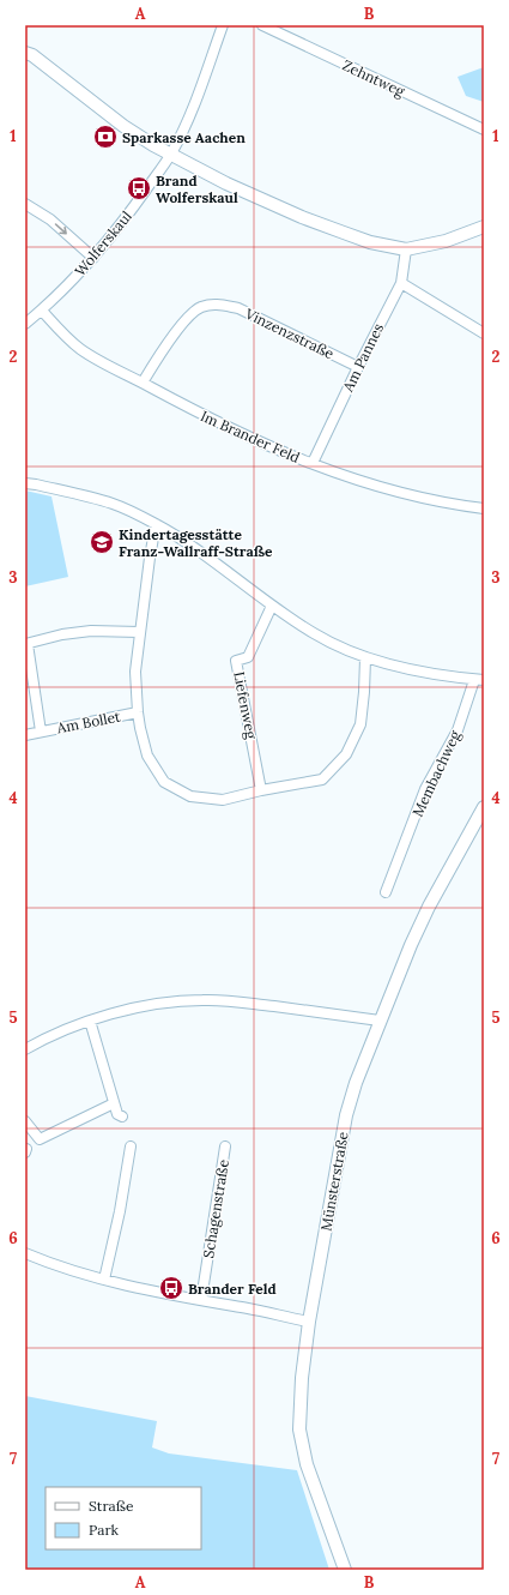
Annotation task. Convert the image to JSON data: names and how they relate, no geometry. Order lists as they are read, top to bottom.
{
  "streets": {
    "street": [
      "Zehntweg",
      "Wolferskaul",
      "Vinzenzstraße",
      "Am Pannes",
      "Im Brander Feld",
      "Liefenweg",
      "Am Bollet",
      "Membachweg",
      "Münsterstraße",
      "Schagenstraße"
    ]
  },
  "crossings": [
    ["Wolferskaul", "Im Brander Feld"],
    ["Vinzenzstraße", "Am Pannes"],
    ["Vinzenzstraße", "Im Brander Feld"],
    ["Am Pannes", "Im Brander Feld"]
  ],
  "places": {
    "bank": ["Sparkasse Aachen"],
    "bus stop": ["Brand Wolferskaul", "Brander Feld"],
    "school or university": ["Kindertagesstätte Franz-Wallraff-Straße"]
  },
  "legend": ["Straße", "Park"],
  "grid": {
    "columns": ["A", "B"],
    "rows": [
      "1",
      "2",
      "3",
      "4",
      "5",
      "6",
      "7"
    ]
  }
}
